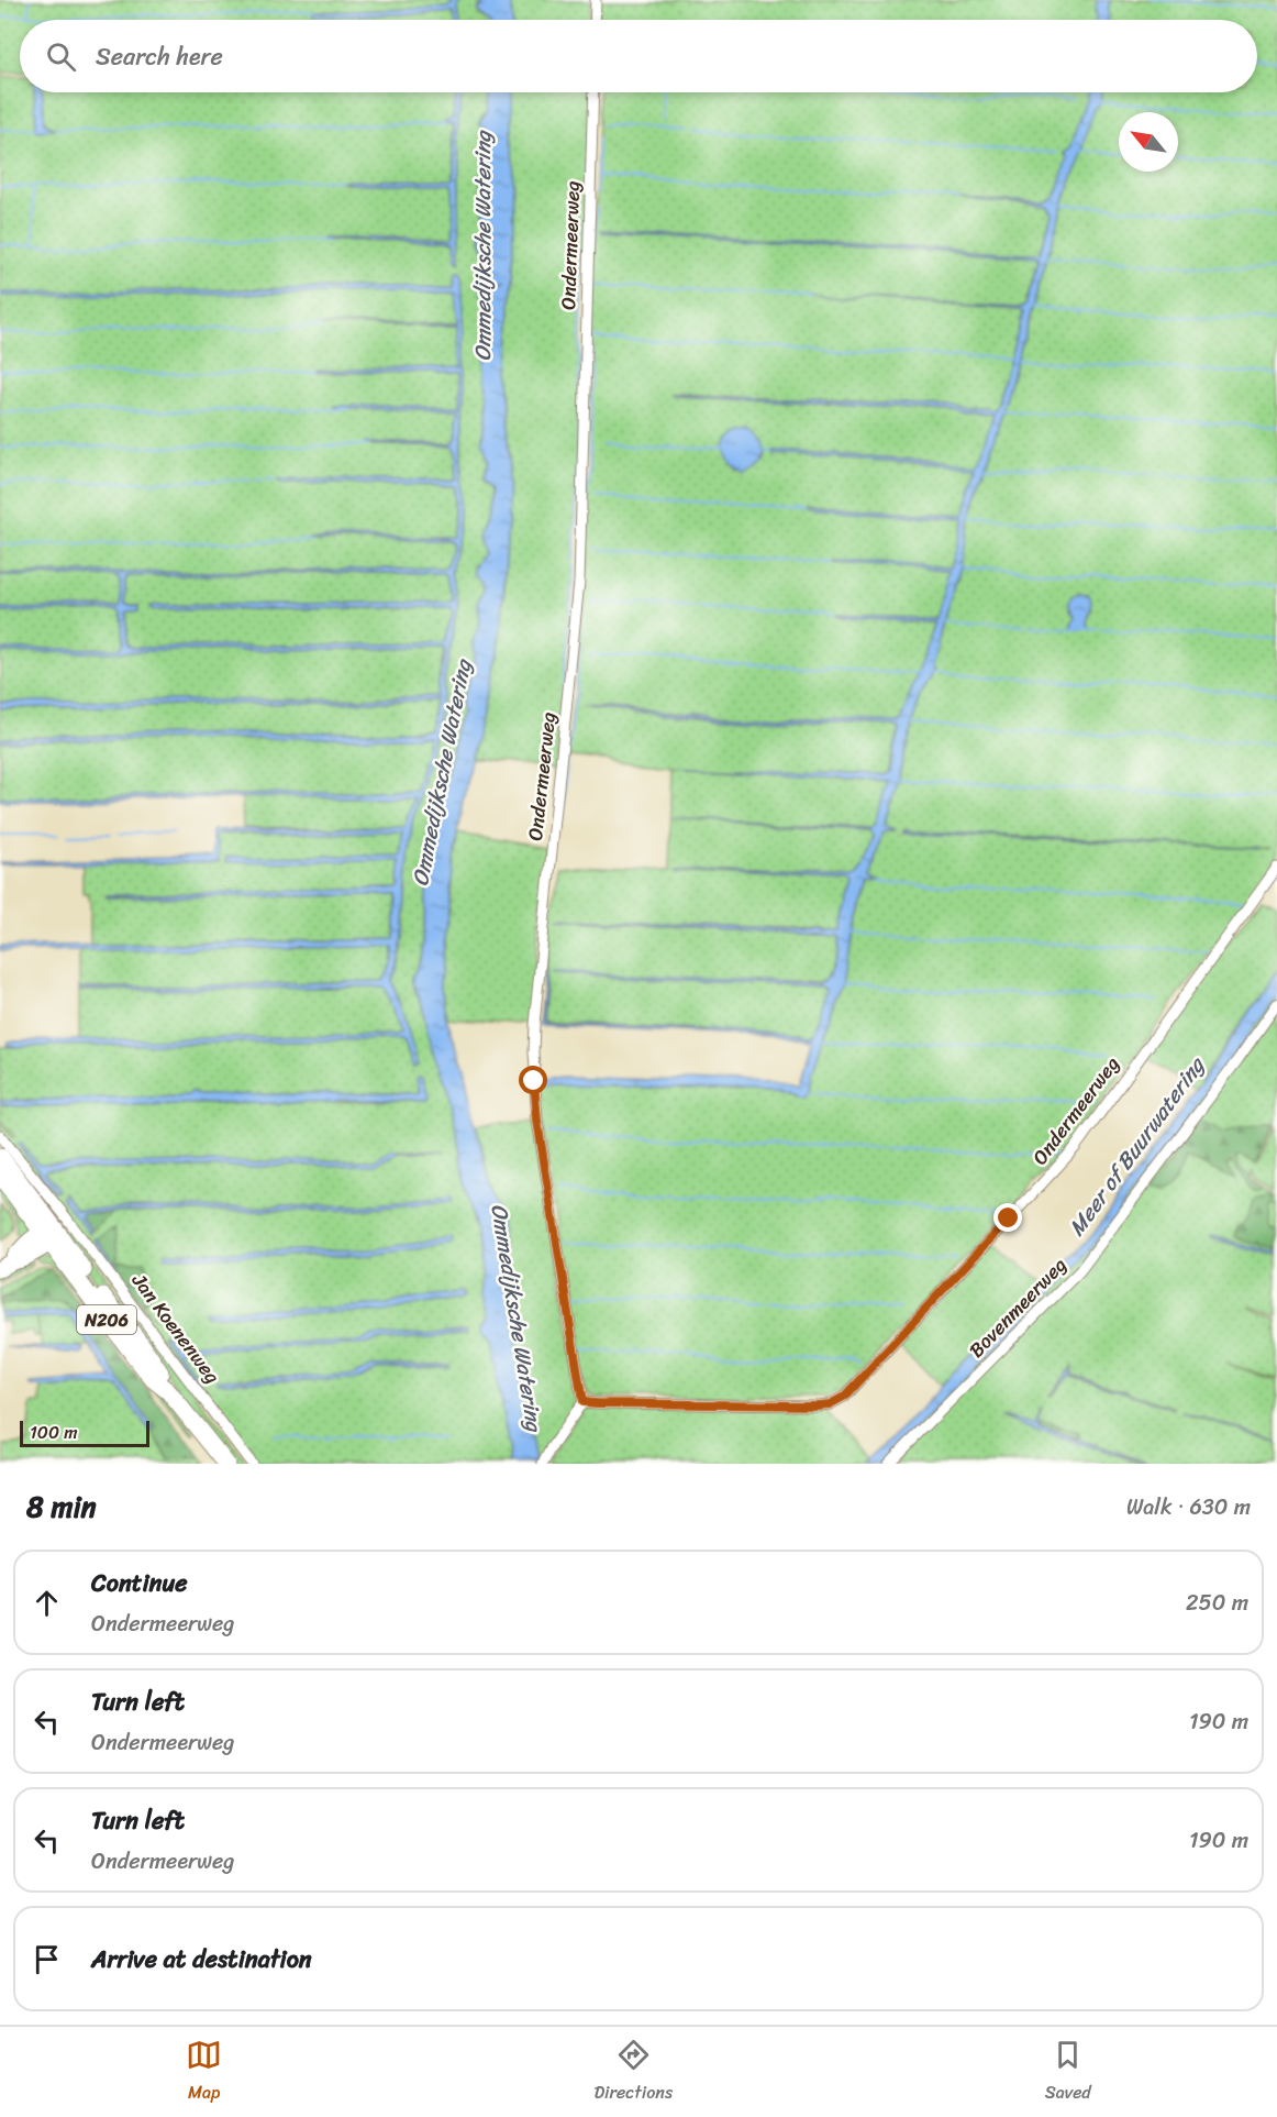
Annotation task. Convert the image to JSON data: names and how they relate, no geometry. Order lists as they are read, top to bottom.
{
  "streets": {
    "main road": ["N206", "Jan Koenenweg"],
    "street": ["Ondermeerweg", "Bovenmeerweg"]
  },
  "crossings": [
    ["N206", "Jan Koenenweg"]
  ],
  "water": ["Ommedijksche Watering", "Meer of Buurwatering"],
  "scale_bar": "100 m",
  "north": "top left",
  "page": {
    "search": "Search here",
    "scale": "100 m",
    "heading": ["8 min", "Walk · 630 m"],
    "list": [
      ["Continue", "Ondermeerweg", "250 m"],
      ["Turn left", "Ondermeerweg", "190 m"],
      ["Turn left", "Ondermeerweg", "190 m"],
      "Arrive at destination"
    ],
    "nav": ["Map", "Directions", "Saved"]
  }
}
